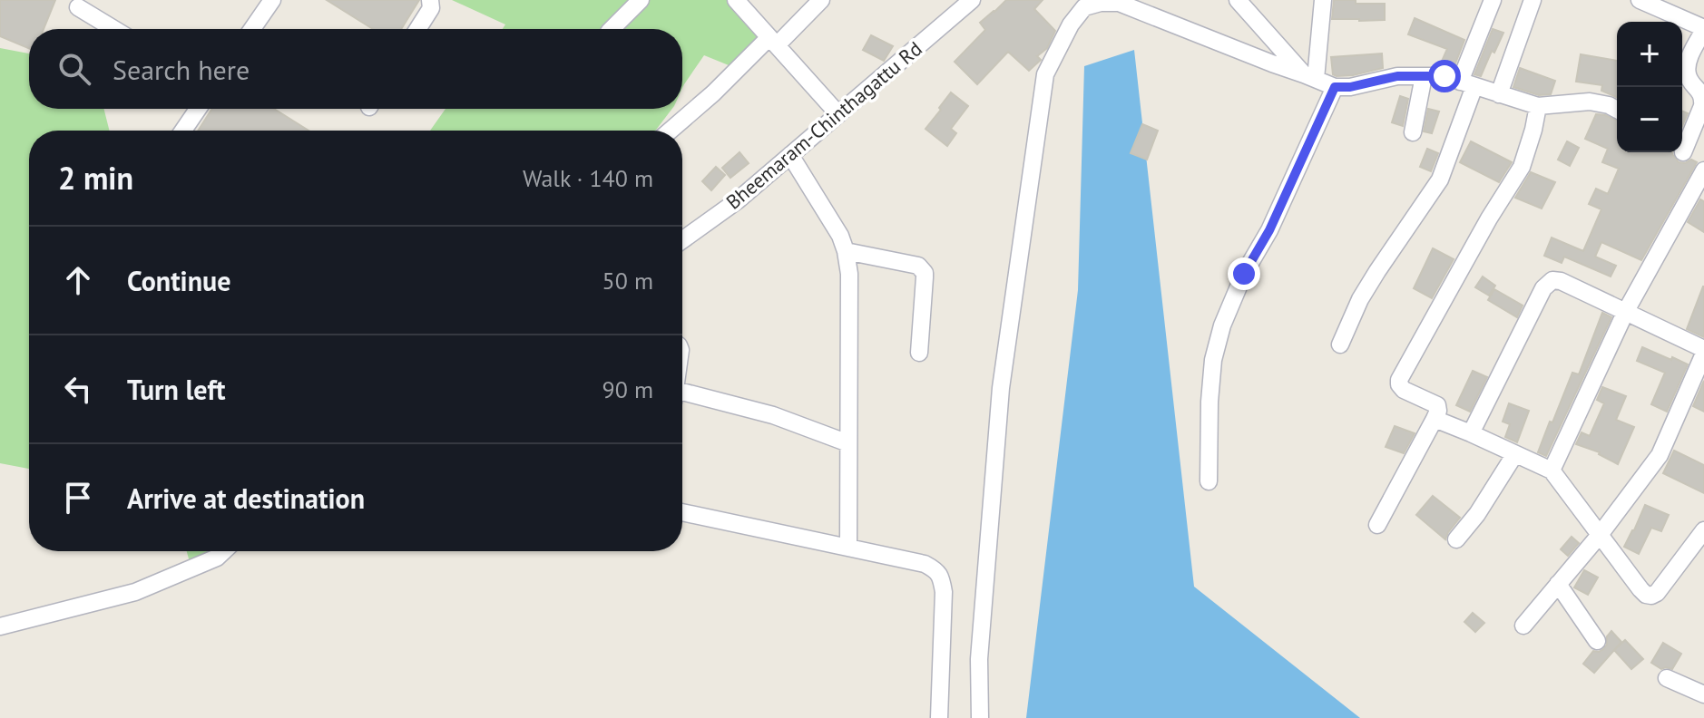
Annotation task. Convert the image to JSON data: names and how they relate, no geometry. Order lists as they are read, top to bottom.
{
  "streets": {
    "street": ["Bheemaram-Chinthagattu Rd"]
  },
  "page": {
    "map_buttons": ["+", "−"],
    "search": "Search here",
    "heading": ["2 min", "Walk · 140 m"],
    "list": [
      ["Continue", "50 m"],
      ["Turn left", "90 m"],
      "Arrive at destination"
    ]
  }
}
